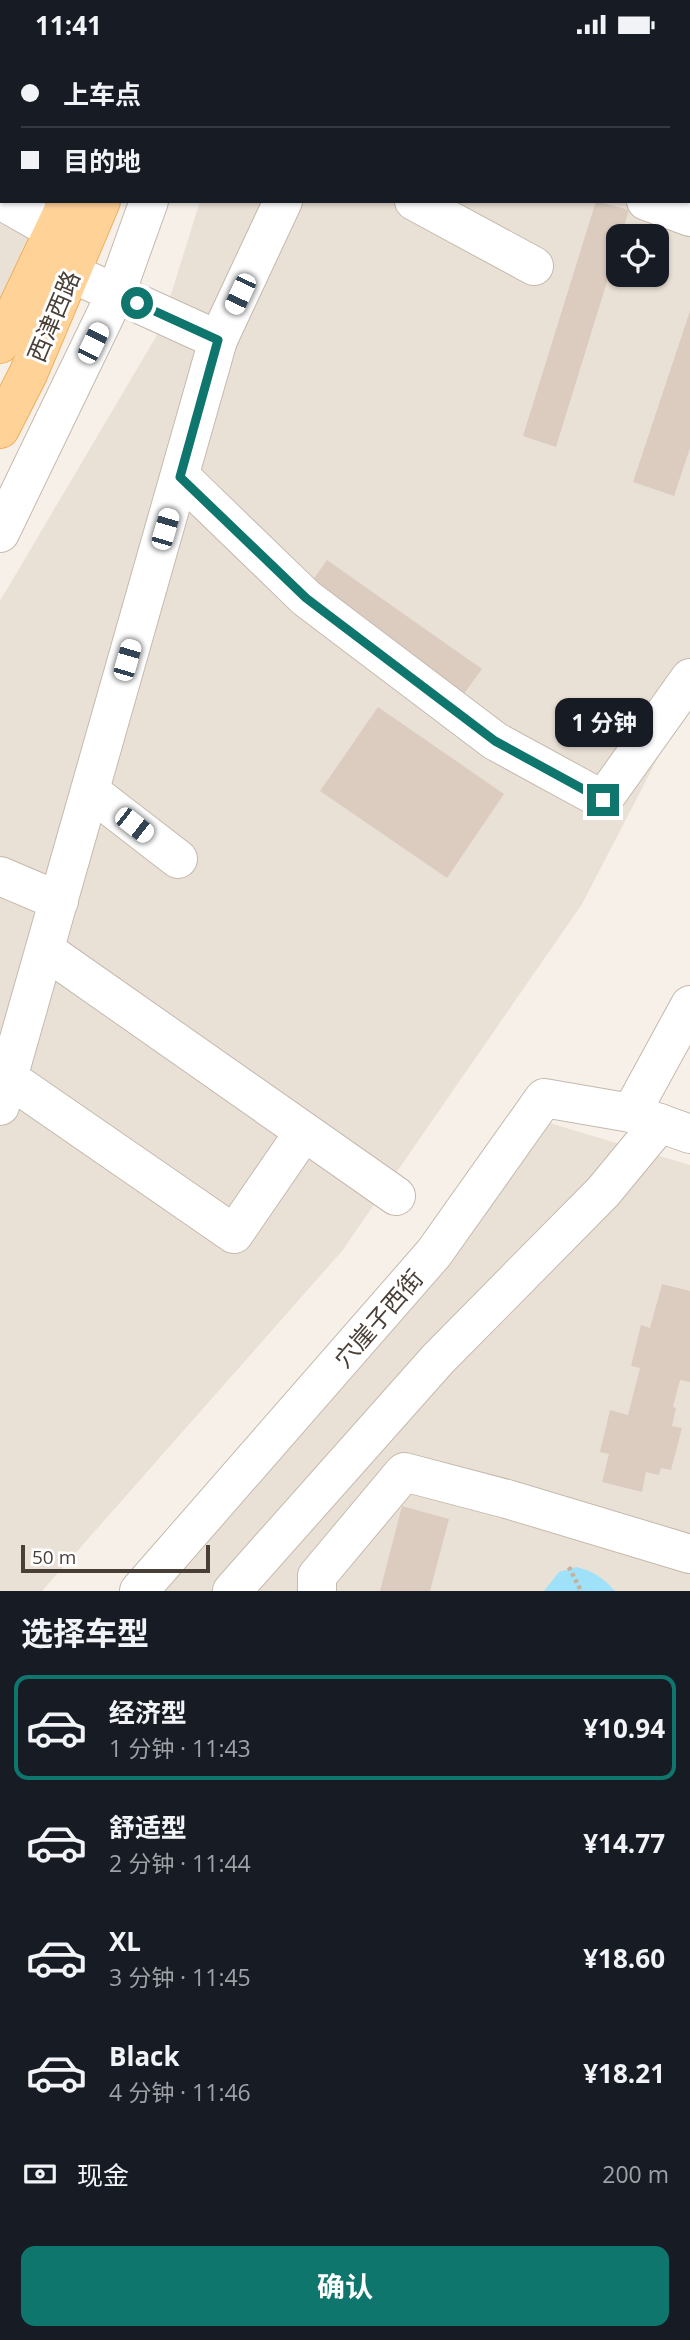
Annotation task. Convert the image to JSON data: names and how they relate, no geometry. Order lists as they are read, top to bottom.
{
  "streets": {
    "main road": ["西津西路"],
    "street": ["穴崖子西街"]
  },
  "scale_bar": "50 m",
  "page": {
    "status": "11:41",
    "banner": ["上车点", "目的地"],
    "bubble": "1 分钟",
    "scale": "50 m",
    "heading": "选择车型",
    "list": [
      {
        "name": "经济型",
        "note": "1 分钟 · 11:43",
        "value": "¥10.94"
      },
      {
        "name": "舒适型",
        "note": "2 分钟 · 11:44",
        "value": "¥14.77"
      },
      {
        "name": "XL",
        "note": "3 分钟 · 11:45",
        "value": "¥18.60"
      },
      {
        "name": "Black",
        "note": "4 分钟 · 11:46",
        "value": "¥18.21"
      }
    ],
    "pay": ["现金", "200 m"],
    "buttons": "确认"
  }
}
